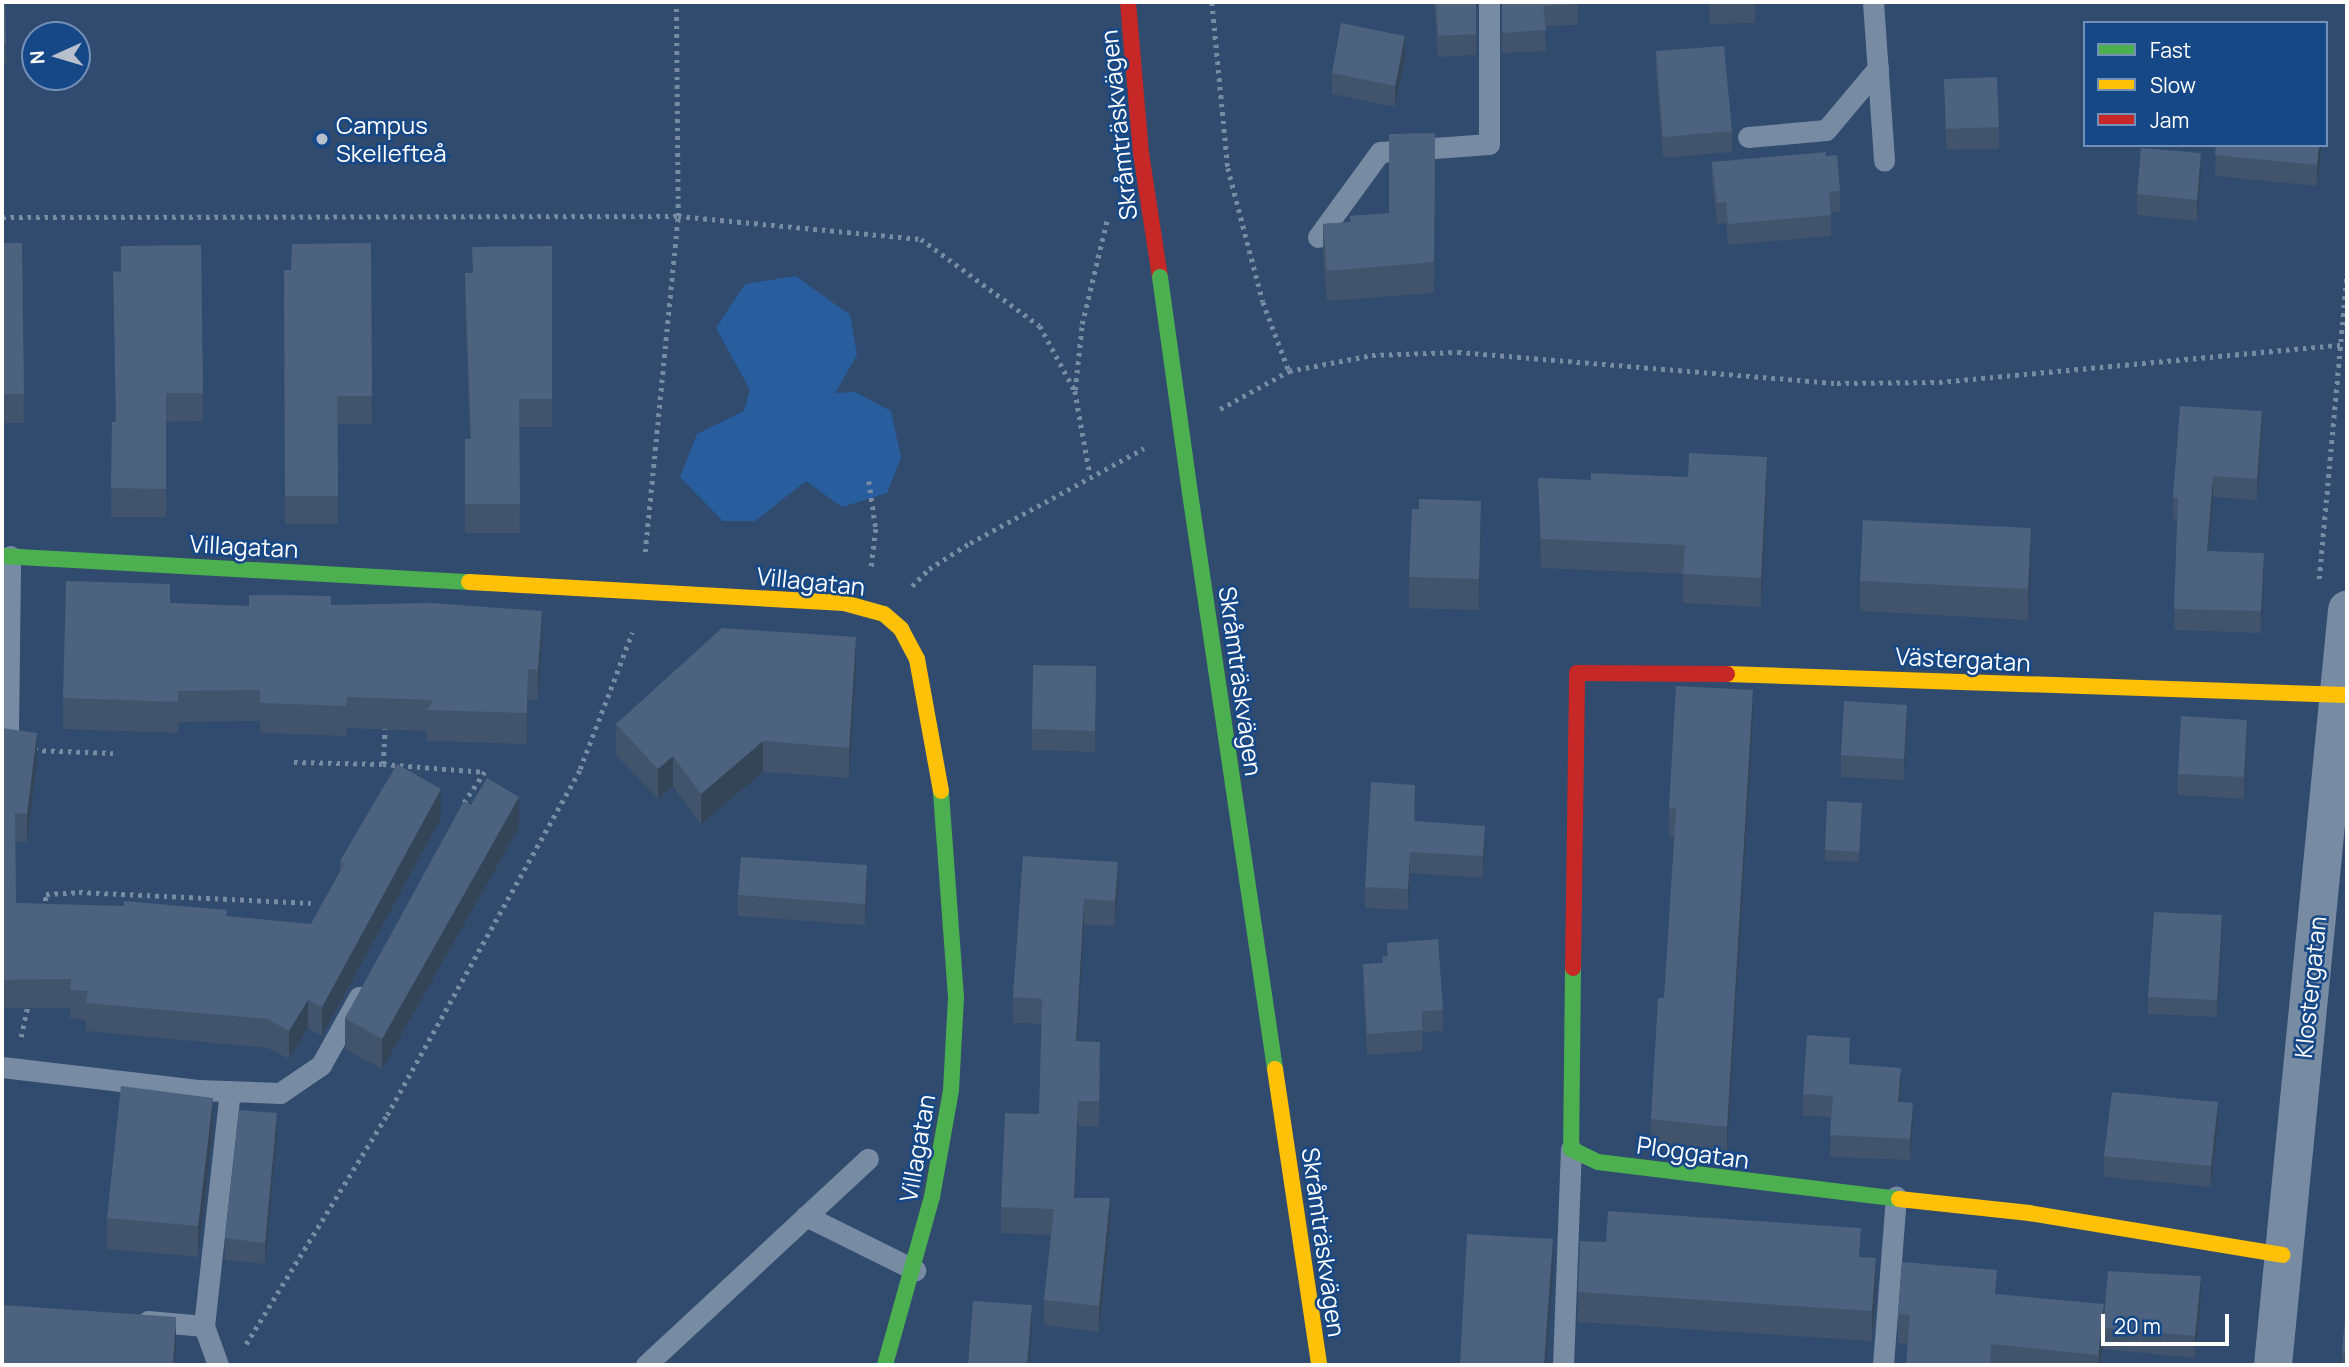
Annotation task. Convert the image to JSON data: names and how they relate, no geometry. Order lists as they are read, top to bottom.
{
  "streets": {
    "street": [
      "Skråmträskvägen",
      "Villagatan",
      "Västergatan",
      "Klostergatan",
      "Ploggatan"
    ]
  },
  "crossings": [
    ["Västergatan", "Klostergatan"],
    ["Västergatan", "Ploggatan"],
    ["Klostergatan", "Ploggatan"]
  ],
  "places": ["Campus Skellefteå"],
  "legend": ["Fast", "Slow", "Jam"],
  "scale_bar": "20 m",
  "north": "left"
}
